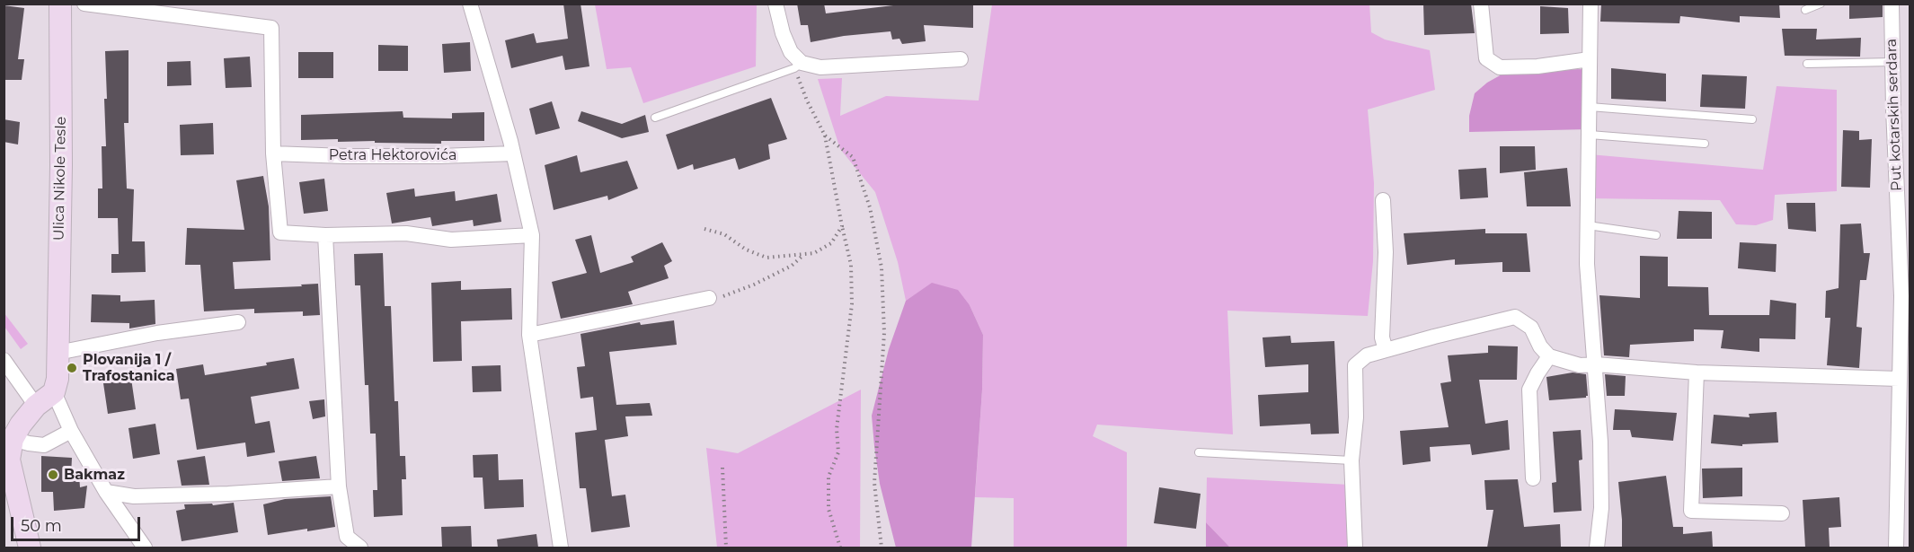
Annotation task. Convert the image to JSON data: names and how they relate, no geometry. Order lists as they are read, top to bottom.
{
  "streets": {
    "street": ["Put kotarskih serdara", "Petra Hektorovića", "Ulica Nikole Tesle"]
  },
  "places": ["Plovanija 1 / Trafostanica", "Bakmaz"],
  "scale_bar": "50 m"
}
